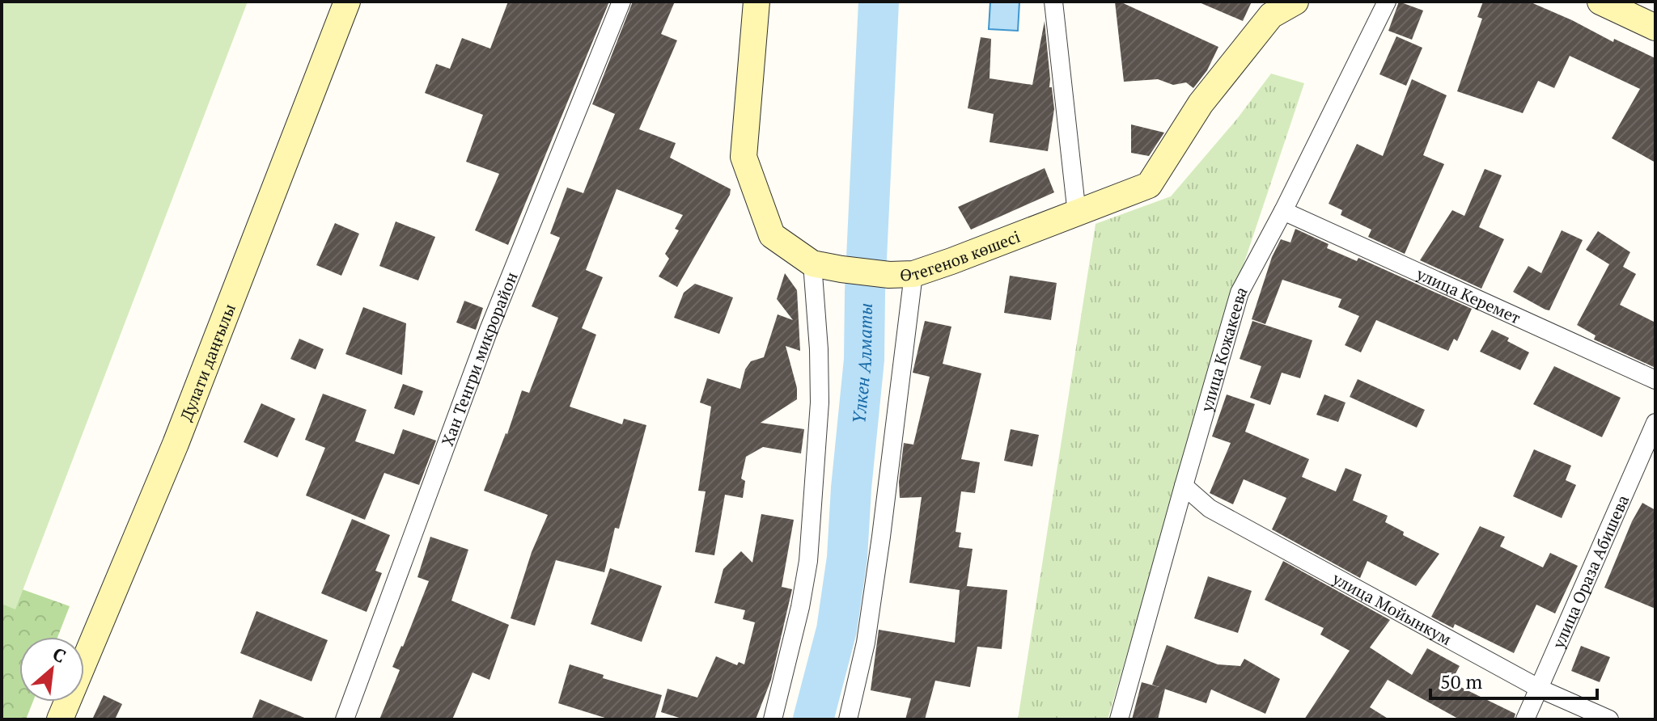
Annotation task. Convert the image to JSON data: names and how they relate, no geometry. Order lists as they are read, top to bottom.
{
  "streets": {
    "street": [
      "Өтегенов көшесі",
      "улица Керемет",
      "улица Кожакеева",
      "Хан Тенгри микрорайон",
      "Дулати даңғылы",
      "улица Ораза Абишева",
      "улица Мойынкум"
    ]
  },
  "crossings": [
    ["улица Керемет", "улица Кожакеева"],
    ["улица Кожакеева", "улица Мойынкум"],
    ["улица Ораза Абишева", "улица Мойынкум"]
  ],
  "water": ["Үлкен Алматы"],
  "scale_bar": "50 m",
  "north": "top right"
}
